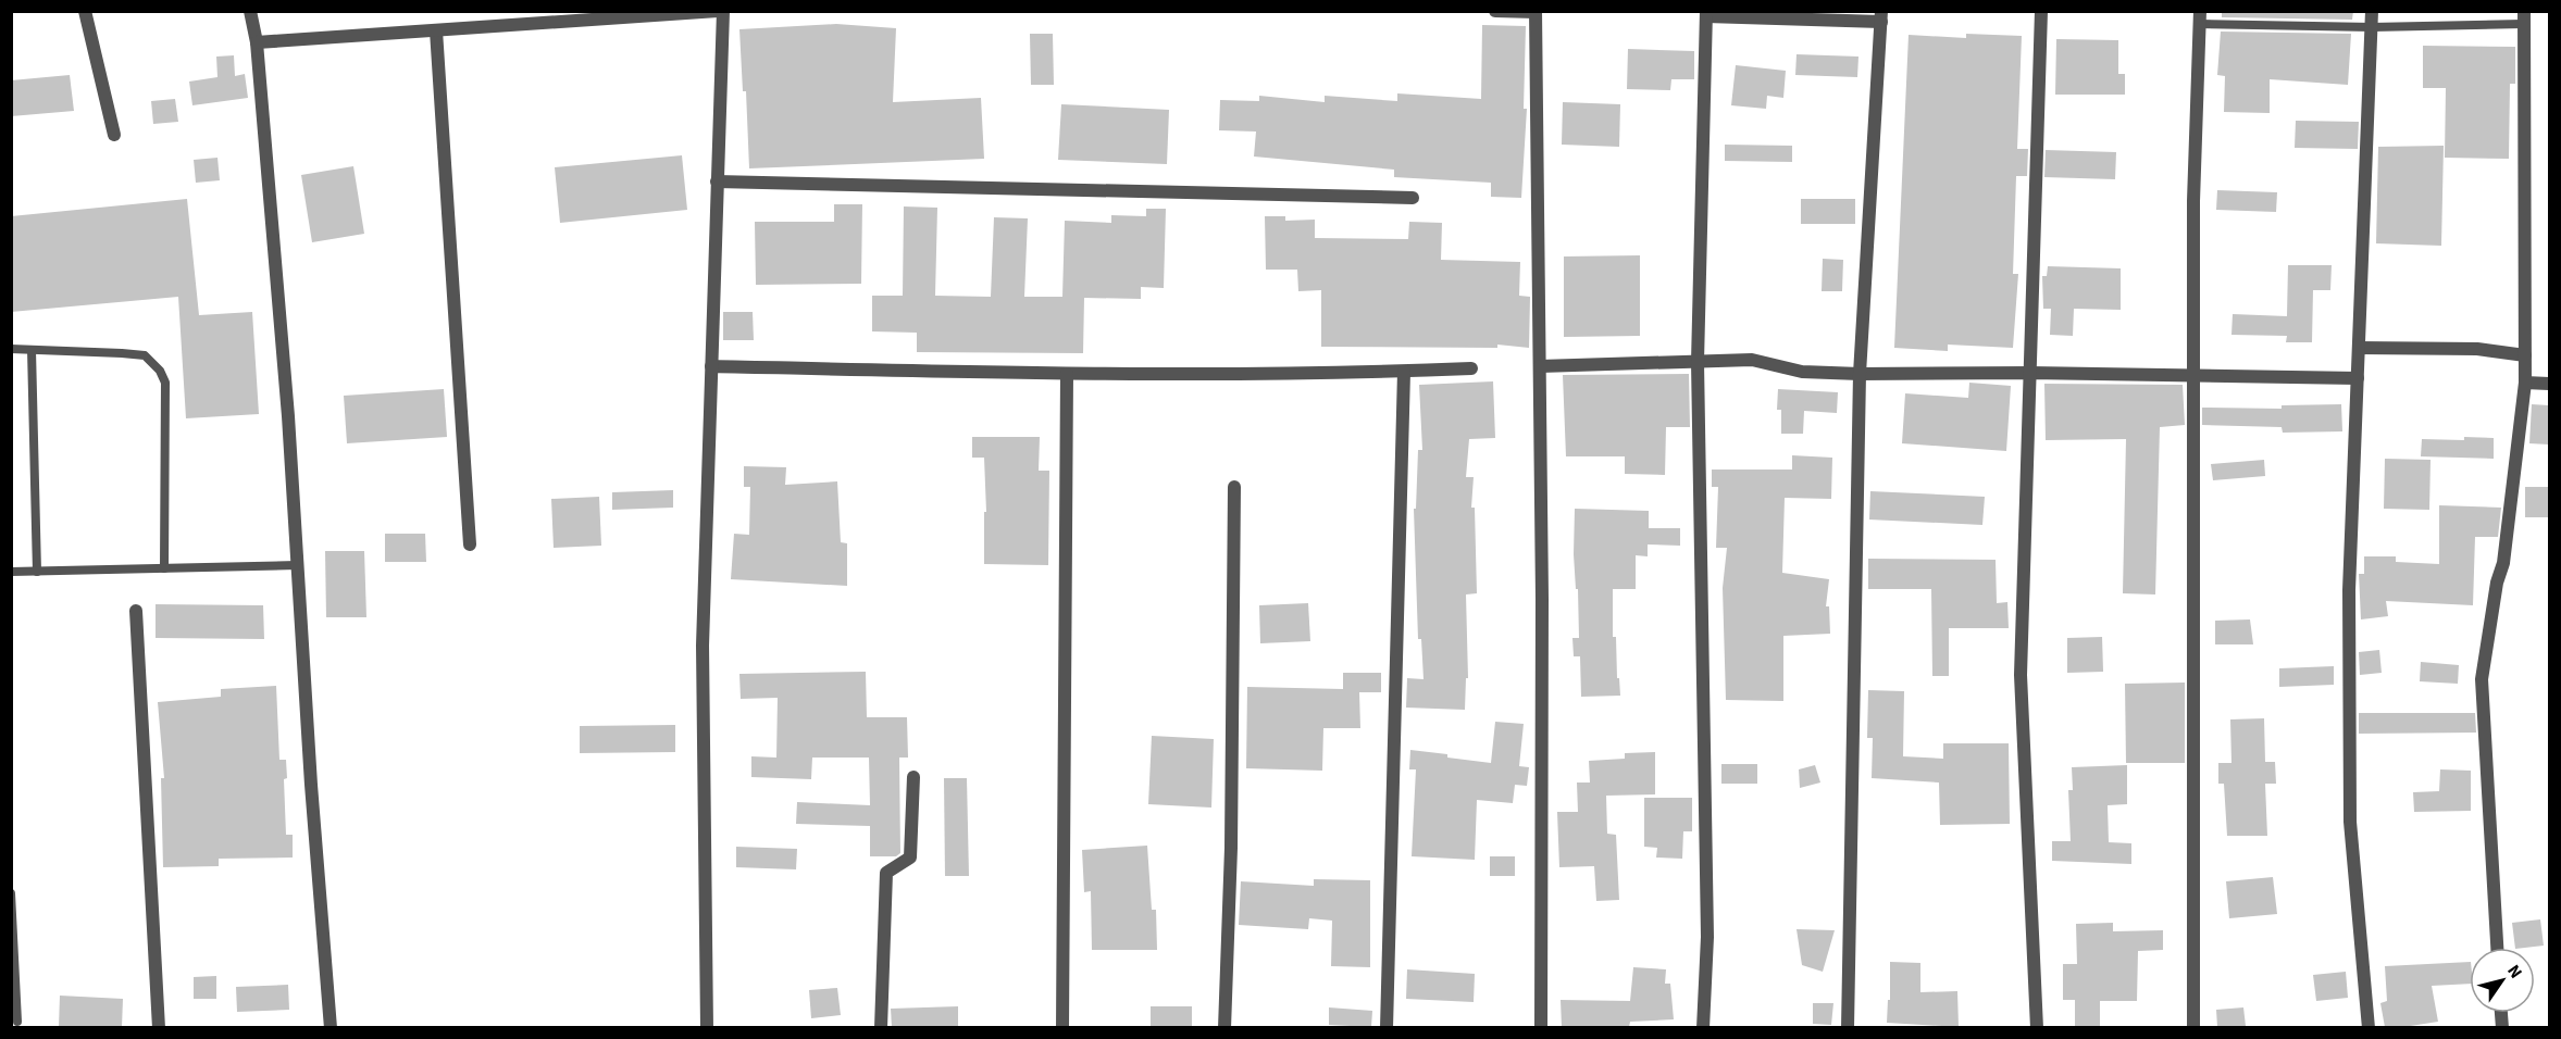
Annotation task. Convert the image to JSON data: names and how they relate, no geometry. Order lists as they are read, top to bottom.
{
  "north": "top right"
}
